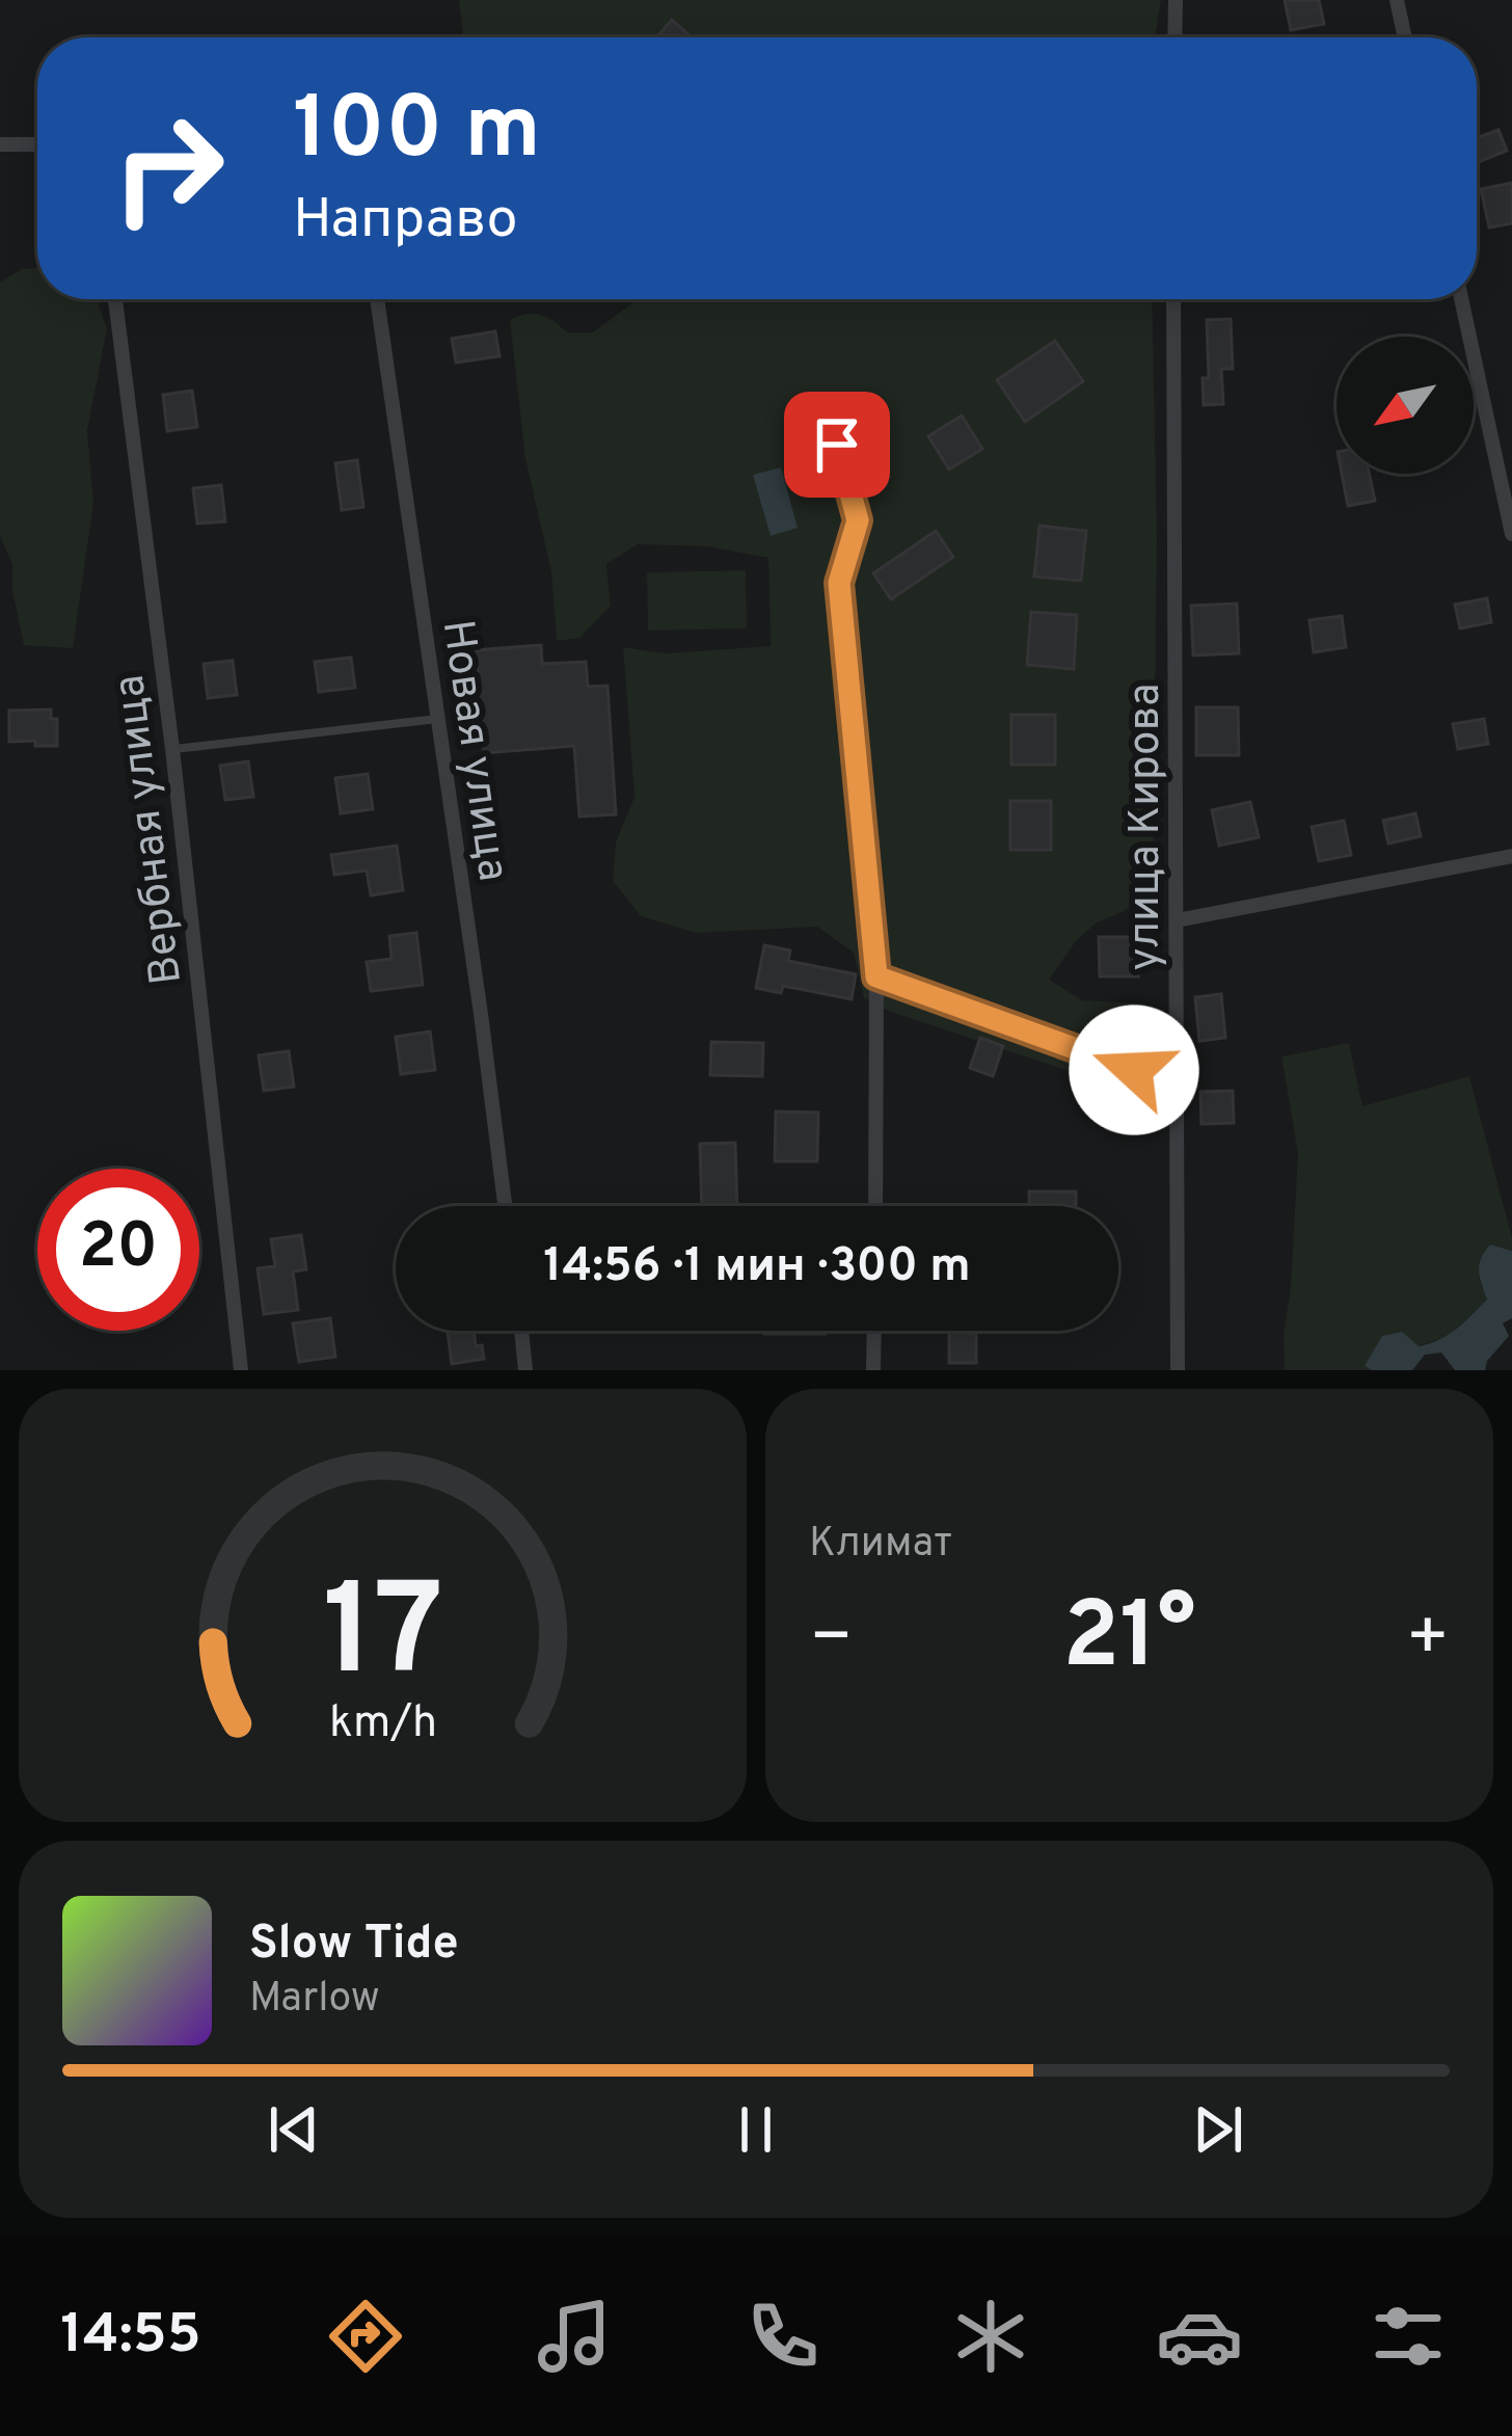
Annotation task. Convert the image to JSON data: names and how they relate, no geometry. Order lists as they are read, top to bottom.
{
  "streets": {
    "street": ["Новая улица", "улица Кирова", "Вербная улица"]
  },
  "north": "bottom left",
  "page": {
    "turn": ["100 m", "Направо"],
    "limit": "20",
    "trip": "14:56 · 1 мин · 300 m",
    "tile": "Климат",
    "heat": ["−", "21°", "+"],
    "song": ["Slow Tide", "Marlow"],
    "tabs": "14:55",
    "gauge": ["17", "km/h"]
  }
}
